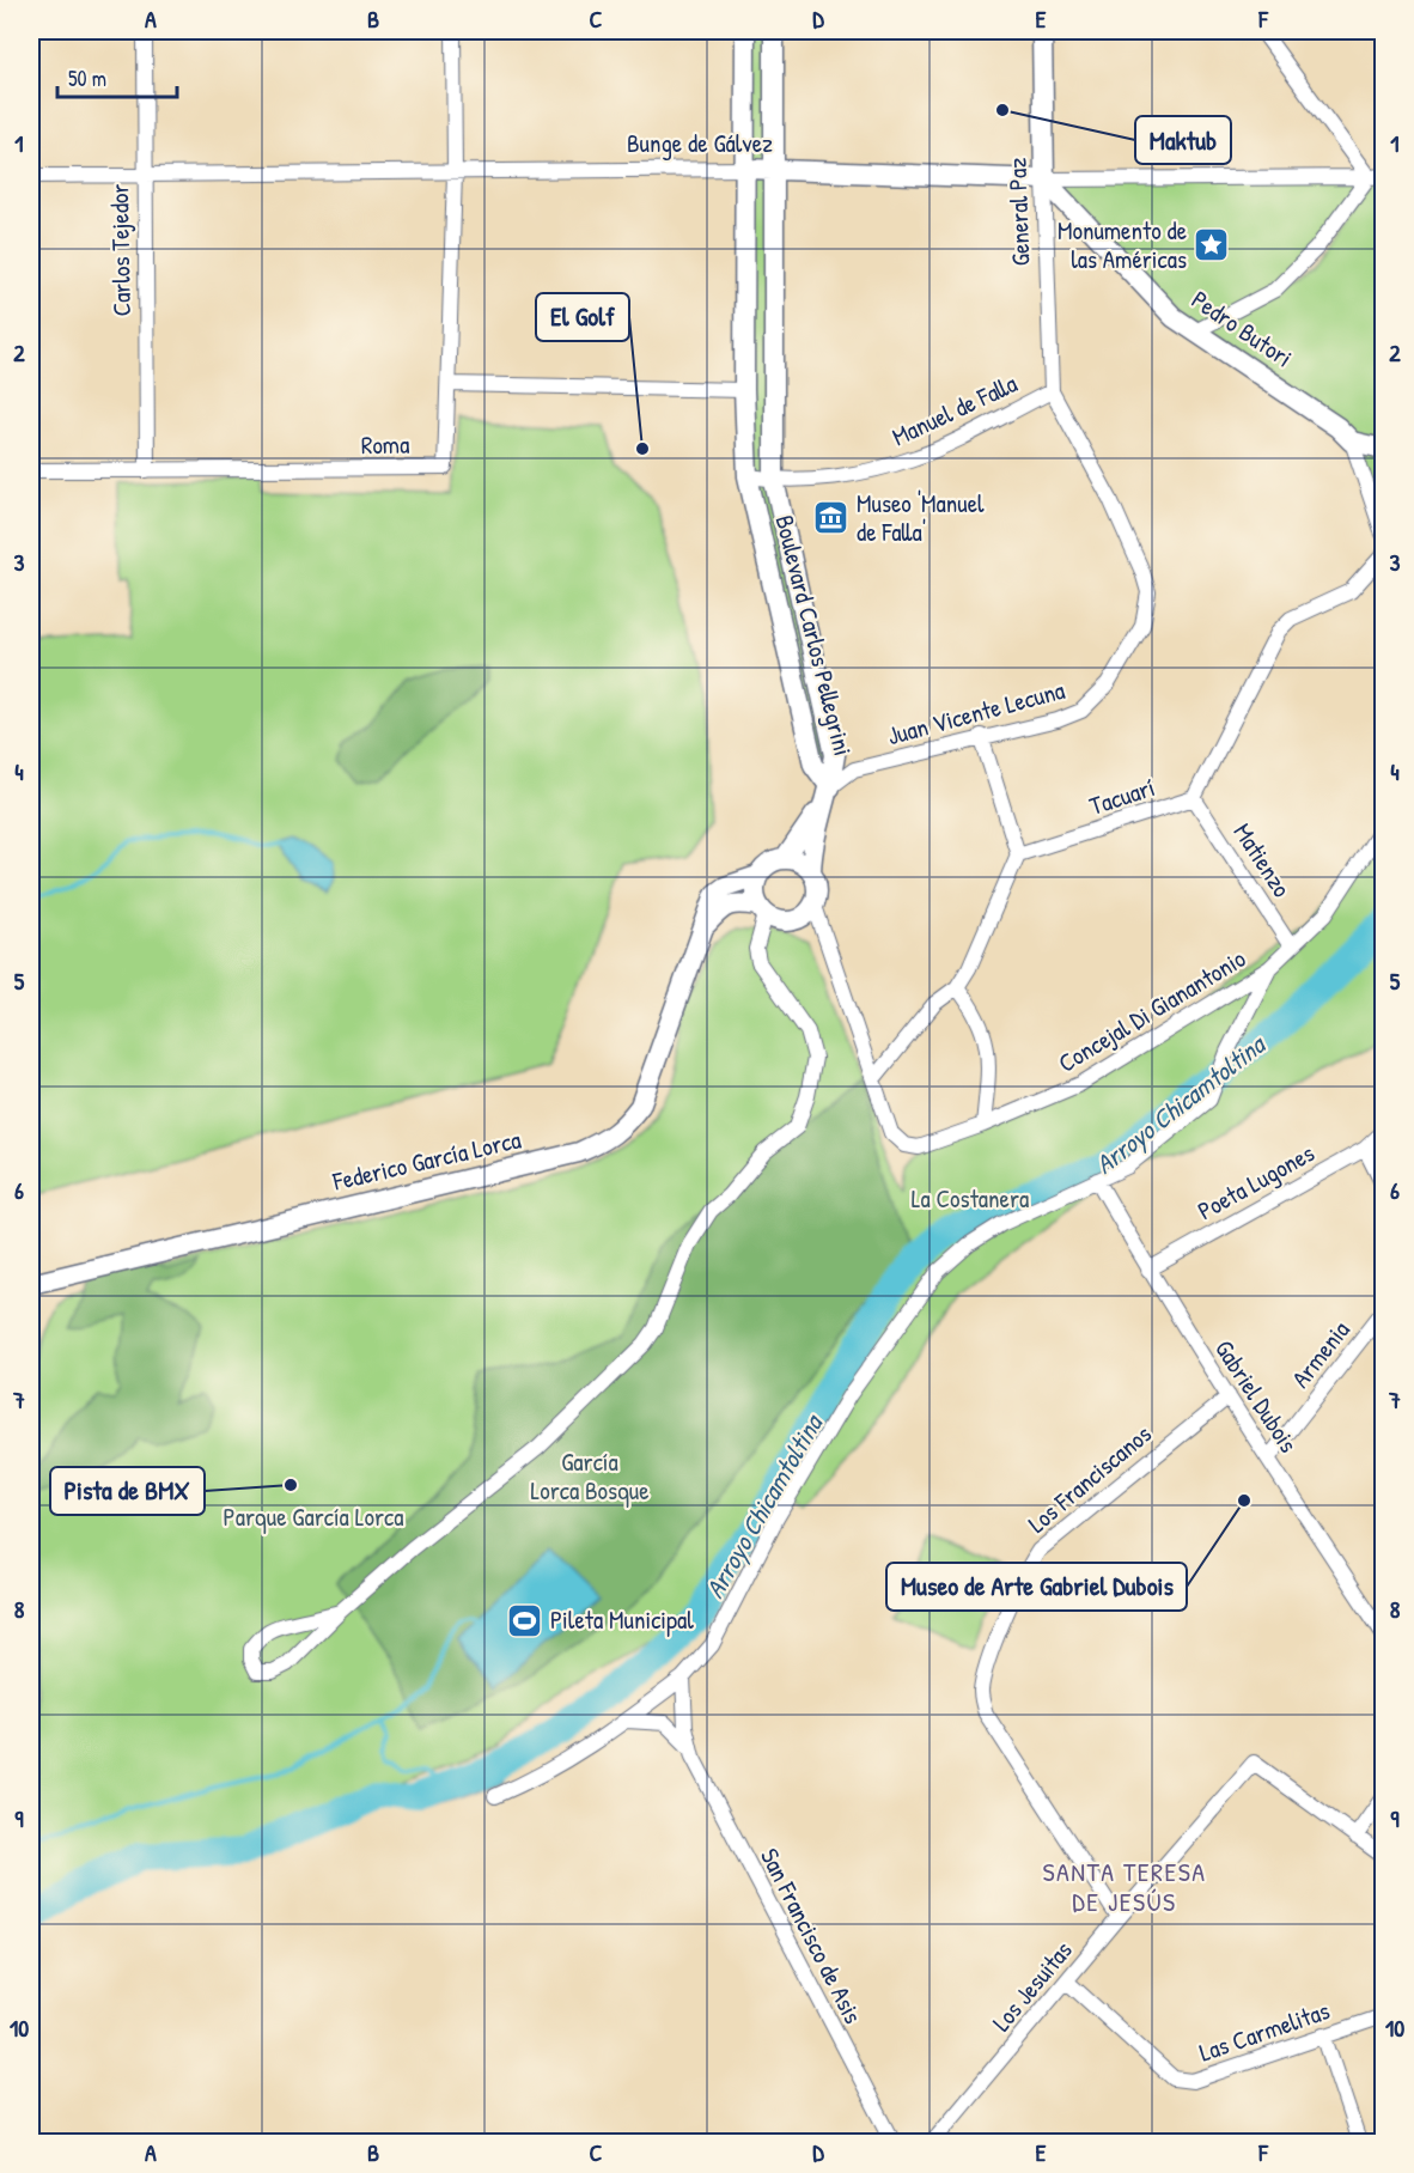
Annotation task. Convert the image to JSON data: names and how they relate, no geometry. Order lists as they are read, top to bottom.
{
  "streets": {
    "street": [
      "Bunge de Gálvez",
      "General Paz",
      "Carlos Tejedor",
      "Pedro Butori",
      "Manuel de Falla",
      "Roma",
      "Boulevard Carlos Pellegrini",
      "Juan Vicente Lecuna",
      "Tacuarí",
      "Matienzo",
      "Concejal Di Gianantonio",
      "Federico García Lorca",
      "Poeta Lugones",
      "Armenia",
      "Gabriel Dubois",
      "Los Franciscanos",
      "San Francisco de Asis",
      "Los Jesuitas",
      "Las Carmelitas"
    ]
  },
  "crossings": [
    ["Bunge de Gálvez", "General Paz"],
    ["Bunge de Gálvez", "Carlos Tejedor"],
    ["Bunge de Gálvez", "Pedro Butori"],
    ["Bunge de Gálvez", "Roma"],
    ["Bunge de Gálvez", "Boulevard Carlos Pellegrini"],
    ["General Paz", "Pedro Butori"],
    ["General Paz", "Manuel de Falla"],
    ["General Paz", "Juan Vicente Lecuna"],
    ["Carlos Tejedor", "Roma"],
    ["Manuel de Falla", "Boulevard Carlos Pellegrini"],
    ["Manuel de Falla", "Juan Vicente Lecuna"],
    ["Boulevard Carlos Pellegrini", "Juan Vicente Lecuna"],
    ["Boulevard Carlos Pellegrini", "Federico García Lorca"],
    ["Juan Vicente Lecuna", "Federico García Lorca"],
    ["Tacuarí", "Matienzo"],
    ["Matienzo", "Concejal Di Gianantonio"],
    ["Poeta Lugones", "Gabriel Dubois"],
    ["Armenia", "Gabriel Dubois"],
    ["Gabriel Dubois", "Los Franciscanos"],
    ["Los Franciscanos", "Los Jesuitas"],
    ["Los Jesuitas", "Las Carmelitas"]
  ],
  "districts": ["SANTA TERESA DE JESÚS"],
  "water": ["Arroyo Chicamtoltina"],
  "parks": ["La Costanera", "García Lorca Bosque", "Parque García Lorca"],
  "places": {
    "other": [
      "Maktub",
      "El Golf",
      "Pista de BMX",
      "Museo de Arte Gabriel Dubois"
    ],
    "place": ["Monumento de las Américas"],
    "museum": ["Museo 'Manuel de Falla'"],
    "sports": ["Pileta Municipal"]
  },
  "scale_bar": "50 m",
  "grid": {
    "columns": [
      "A",
      "B",
      "C",
      "D",
      "E",
      "F"
    ],
    "rows": [
      "1",
      "2",
      "3",
      "4",
      "5",
      "6",
      "7",
      "8",
      "9",
      "10"
    ]
  }
}
